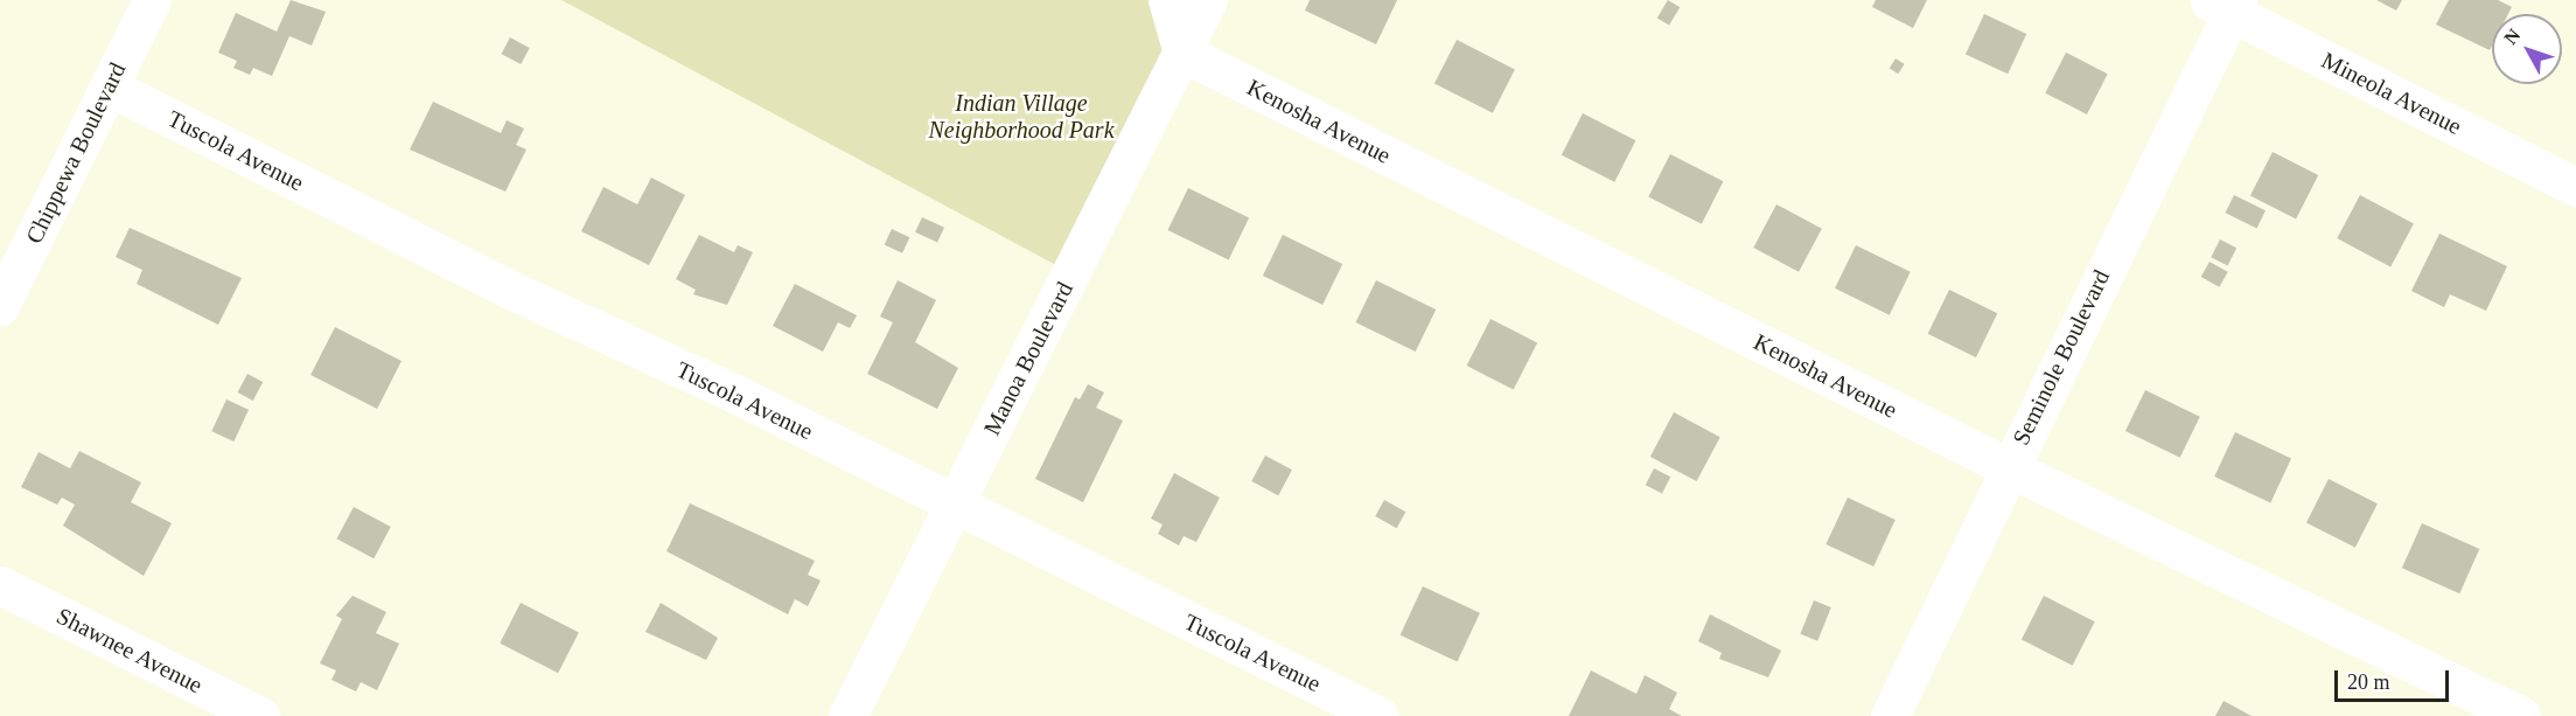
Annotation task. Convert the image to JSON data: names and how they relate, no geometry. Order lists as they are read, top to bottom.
{
  "streets": {
    "street": [
      "Mineola Avenue",
      "Kenosha Avenue",
      "Tuscola Avenue",
      "Chippewa Boulevard",
      "Seminole Boulevard",
      "Manoa Boulevard",
      "Shawnee Avenue"
    ]
  },
  "crossings": [
    ["Mineola Avenue", "Seminole Boulevard"],
    ["Kenosha Avenue", "Seminole Boulevard"],
    ["Kenosha Avenue", "Manoa Boulevard"],
    ["Tuscola Avenue", "Chippewa Boulevard"],
    ["Tuscola Avenue", "Manoa Boulevard"]
  ],
  "parks": ["Indian Village Neighborhood Park"],
  "scale_bar": "20 m",
  "north": "top left"
}
